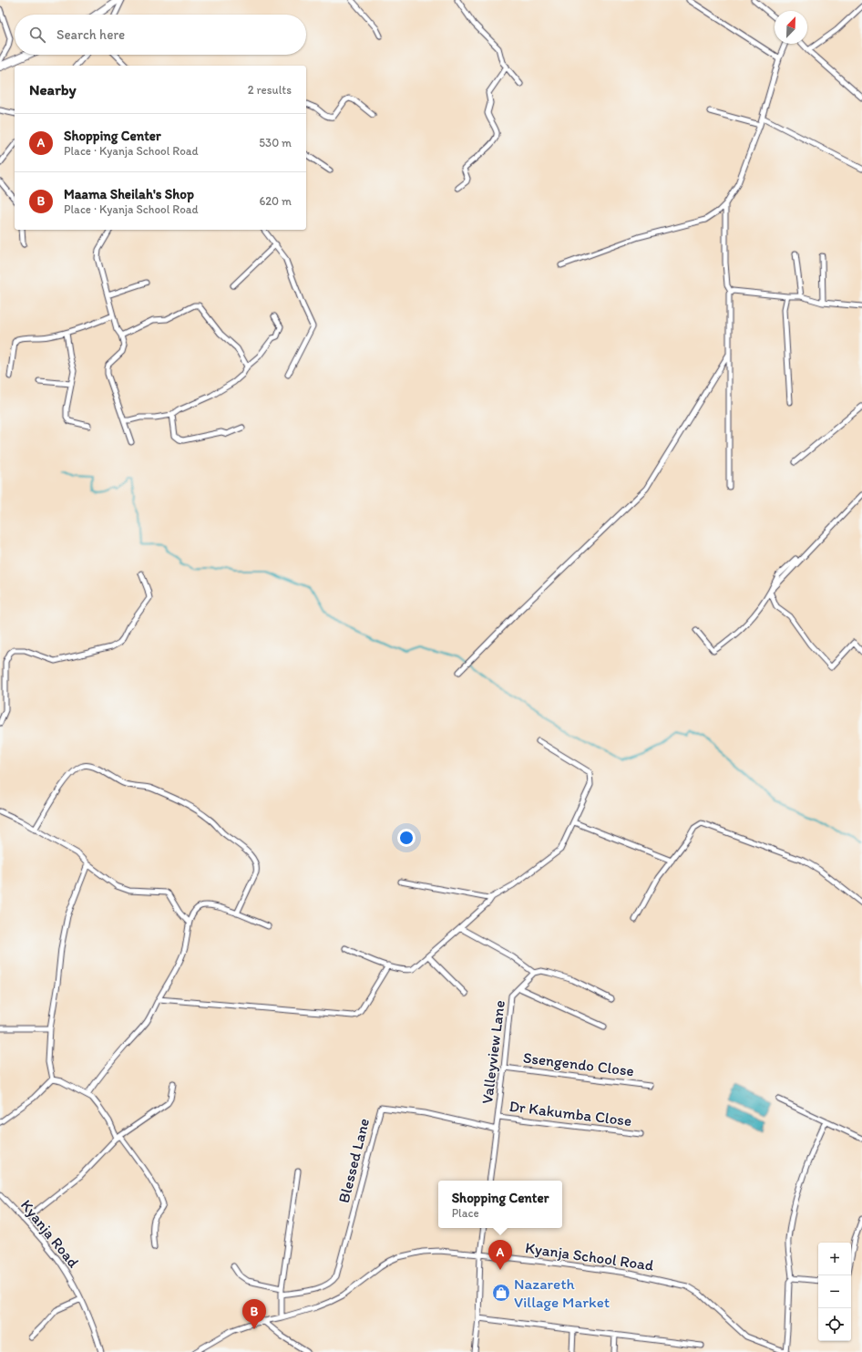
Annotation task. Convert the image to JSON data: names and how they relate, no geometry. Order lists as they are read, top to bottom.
{
  "streets": {
    "street": [
      "Valleyview Lane",
      "Ssengendo Close",
      "Dr Kakumba Close",
      "Blessed Lane",
      "Kyanja Road",
      "Kyanja School Road"
    ]
  },
  "crossings": [
    ["Valleyview Lane", "Ssengendo Close"],
    ["Valleyview Lane", "Dr Kakumba Close"],
    ["Valleyview Lane", "Blessed Lane"]
  ],
  "places": {
    "shop": ["Nazareth Village Market"]
  },
  "north": "top right",
  "page": {
    "search": "Search here",
    "heading": ["Nearby", "2 results"],
    "list": [
      {
        "mark": "A",
        "name": "Shopping Center",
        "note": "Place · Kyanja School Road",
        "value": "530 m"
      },
      {
        "mark": "B",
        "name": "Maama Sheilah's Shop",
        "note": "Place · Kyanja School Road",
        "value": "620 m"
      }
    ],
    "popup": ["Shopping Center", "Place"],
    "pins": ["A", "B"],
    "map_buttons": ["+", "−"]
  }
}
